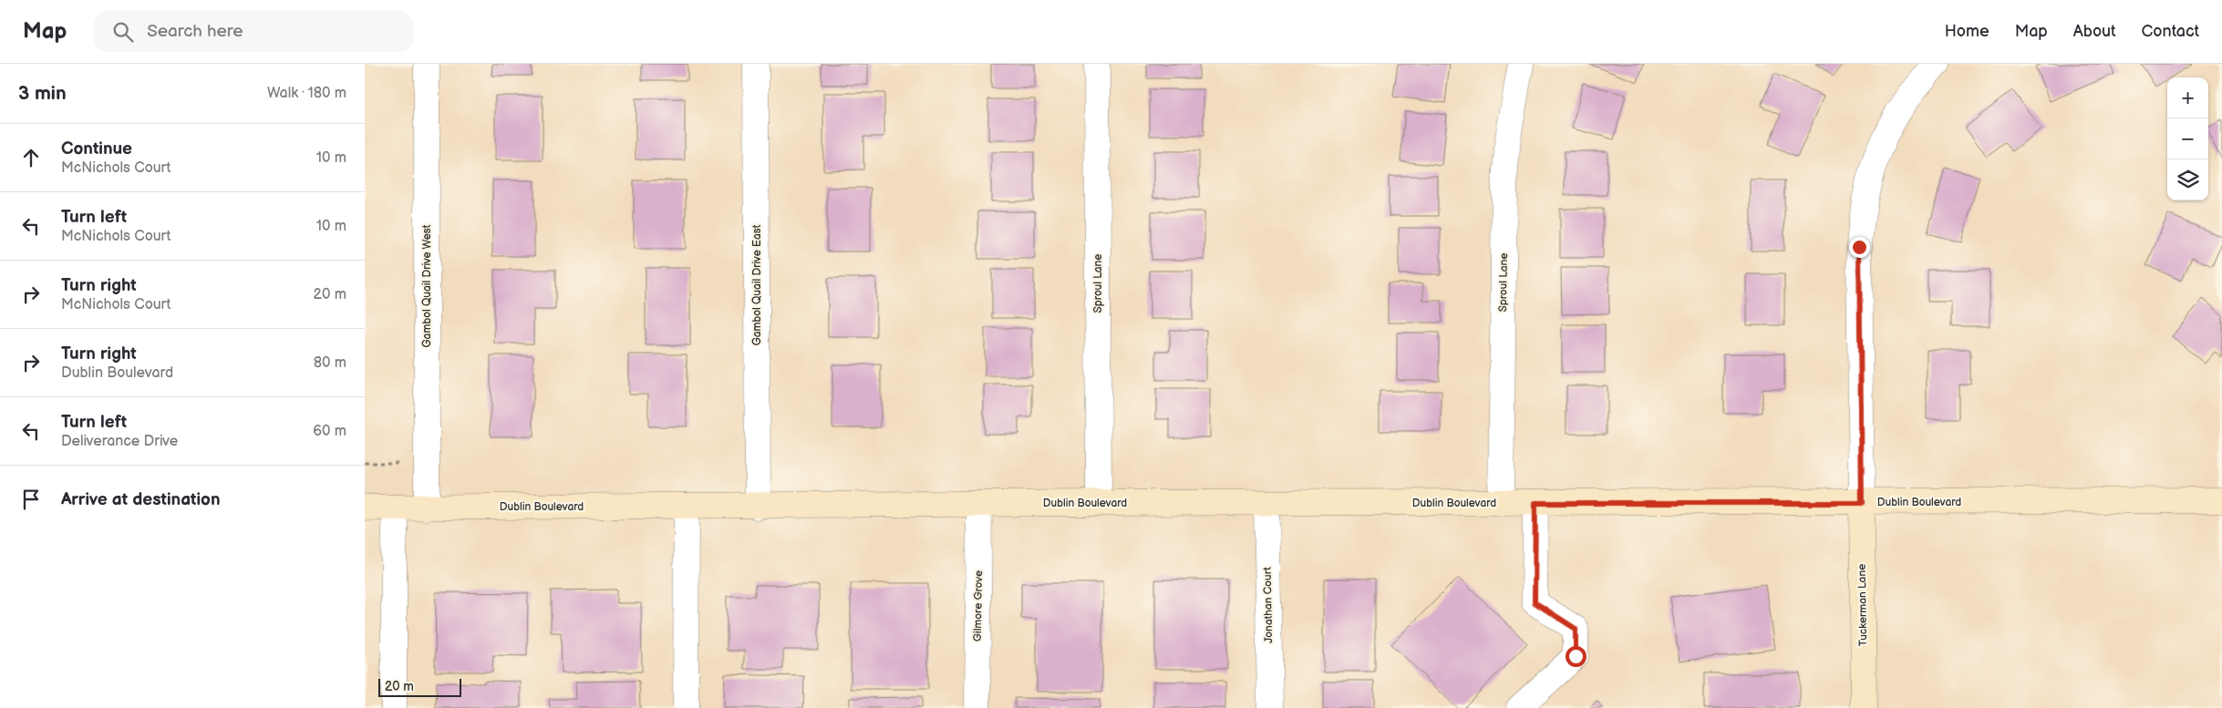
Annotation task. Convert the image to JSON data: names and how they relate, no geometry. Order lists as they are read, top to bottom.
{
  "streets": {
    "main road": ["Dublin Boulevard", "Tuckerman Lane"],
    "street": [
      "Sproul Lane",
      "Gambol Quail Drive East",
      "Gambol Quail Drive West",
      "Jonathan Court",
      "Gilmore Grove"
    ]
  },
  "crossings": [
    ["Sproul Lane", "Dublin Boulevard"],
    ["Gambol Quail Drive East", "Dublin Boulevard"],
    ["Gambol Quail Drive West", "Dublin Boulevard"],
    ["Dublin Boulevard", "Jonathan Court"],
    ["Dublin Boulevard", "Tuckerman Lane"],
    ["Dublin Boulevard", "Gilmore Grove"]
  ],
  "scale_bar": "20 m",
  "page": {
    "header": "Map",
    "search": "Search here",
    "nav": [
      "Home",
      "Map",
      "About",
      "Contact"
    ],
    "heading": ["3 min", "Walk · 180 m"],
    "map_buttons": ["+", "−"],
    "list": [
      ["Continue", "McNichols Court", "10 m"],
      ["Turn left", "McNichols Court", "10 m"],
      ["Turn right", "McNichols Court", "20 m"],
      ["Turn right", "Dublin Boulevard", "80 m"],
      ["Turn left", "Deliverance Drive", "60 m"],
      "Arrive at destination"
    ],
    "scale": "20 m"
  }
}
